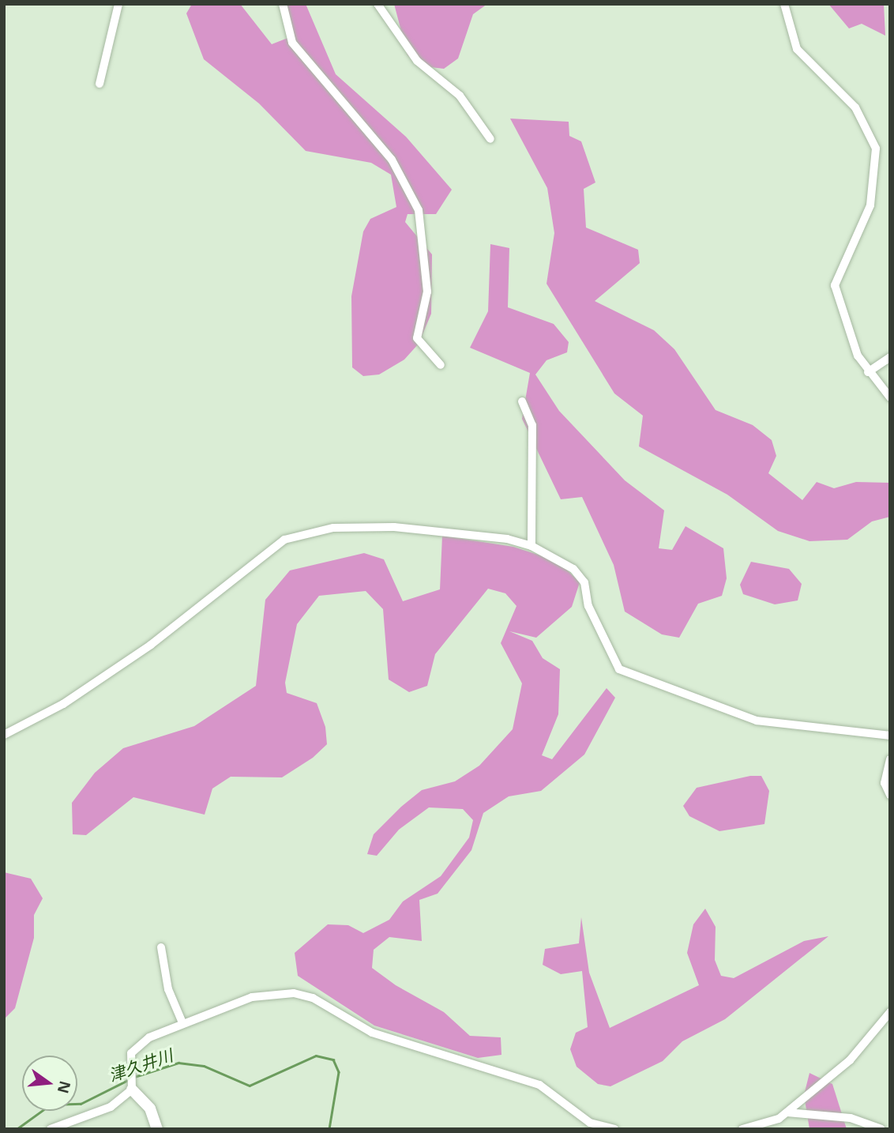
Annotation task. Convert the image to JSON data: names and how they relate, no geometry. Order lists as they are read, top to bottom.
{
  "water": ["津久井川"],
  "north": "right"
}
